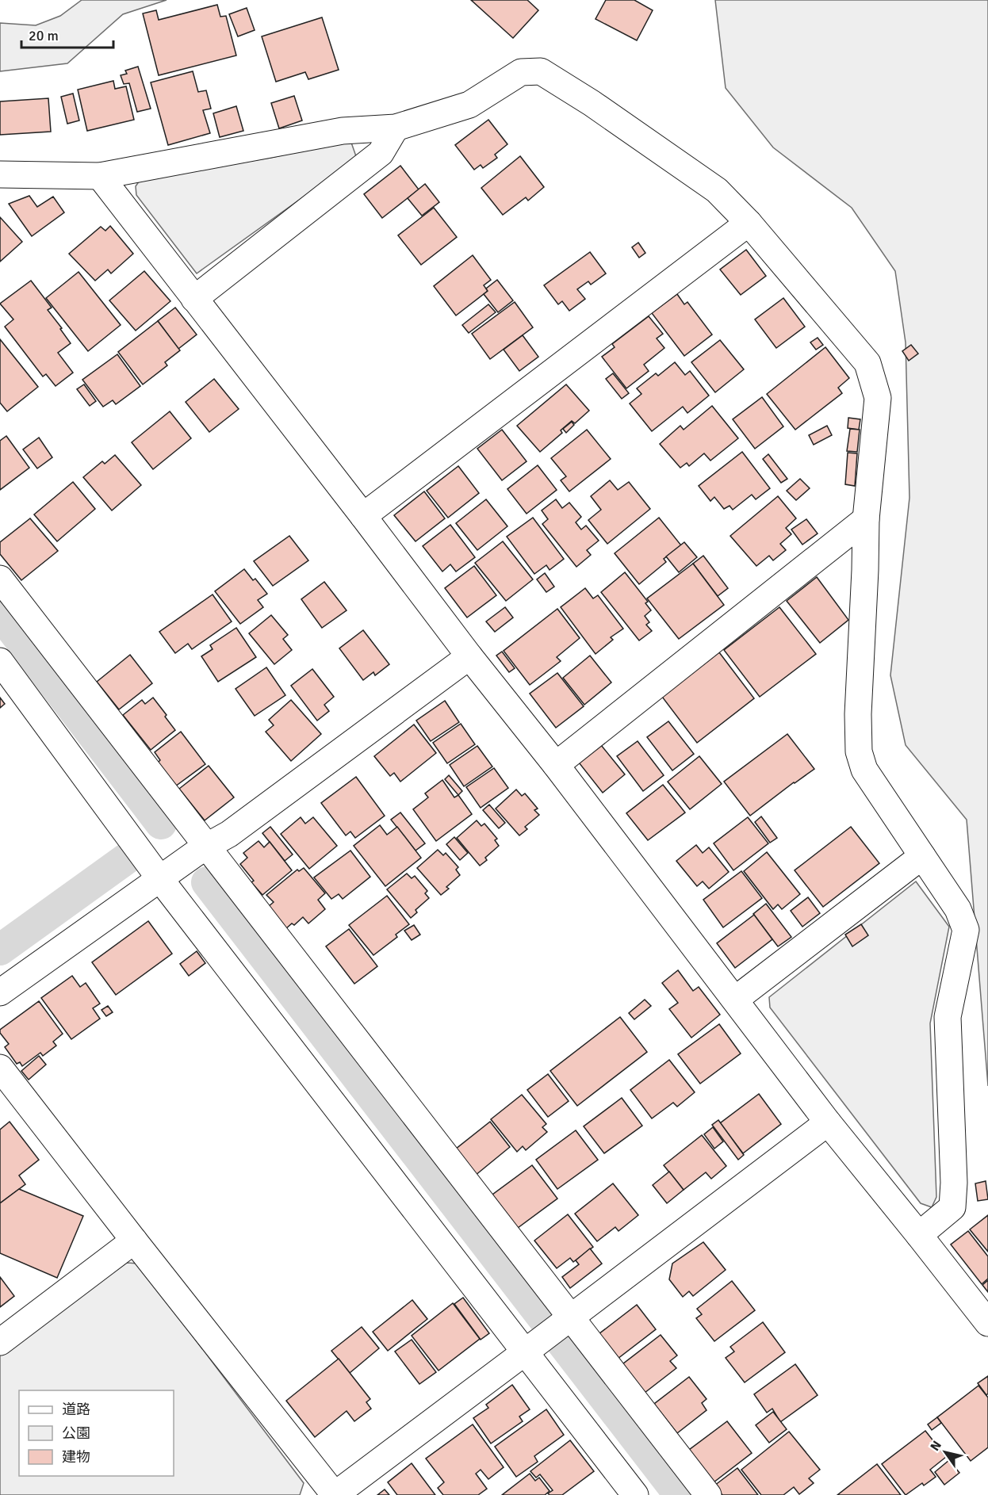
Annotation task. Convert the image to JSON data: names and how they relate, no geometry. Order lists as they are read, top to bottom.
{
  "legend": ["道路", "公園", "建物"],
  "scale_bar": "20 m",
  "north": "top left"
}
